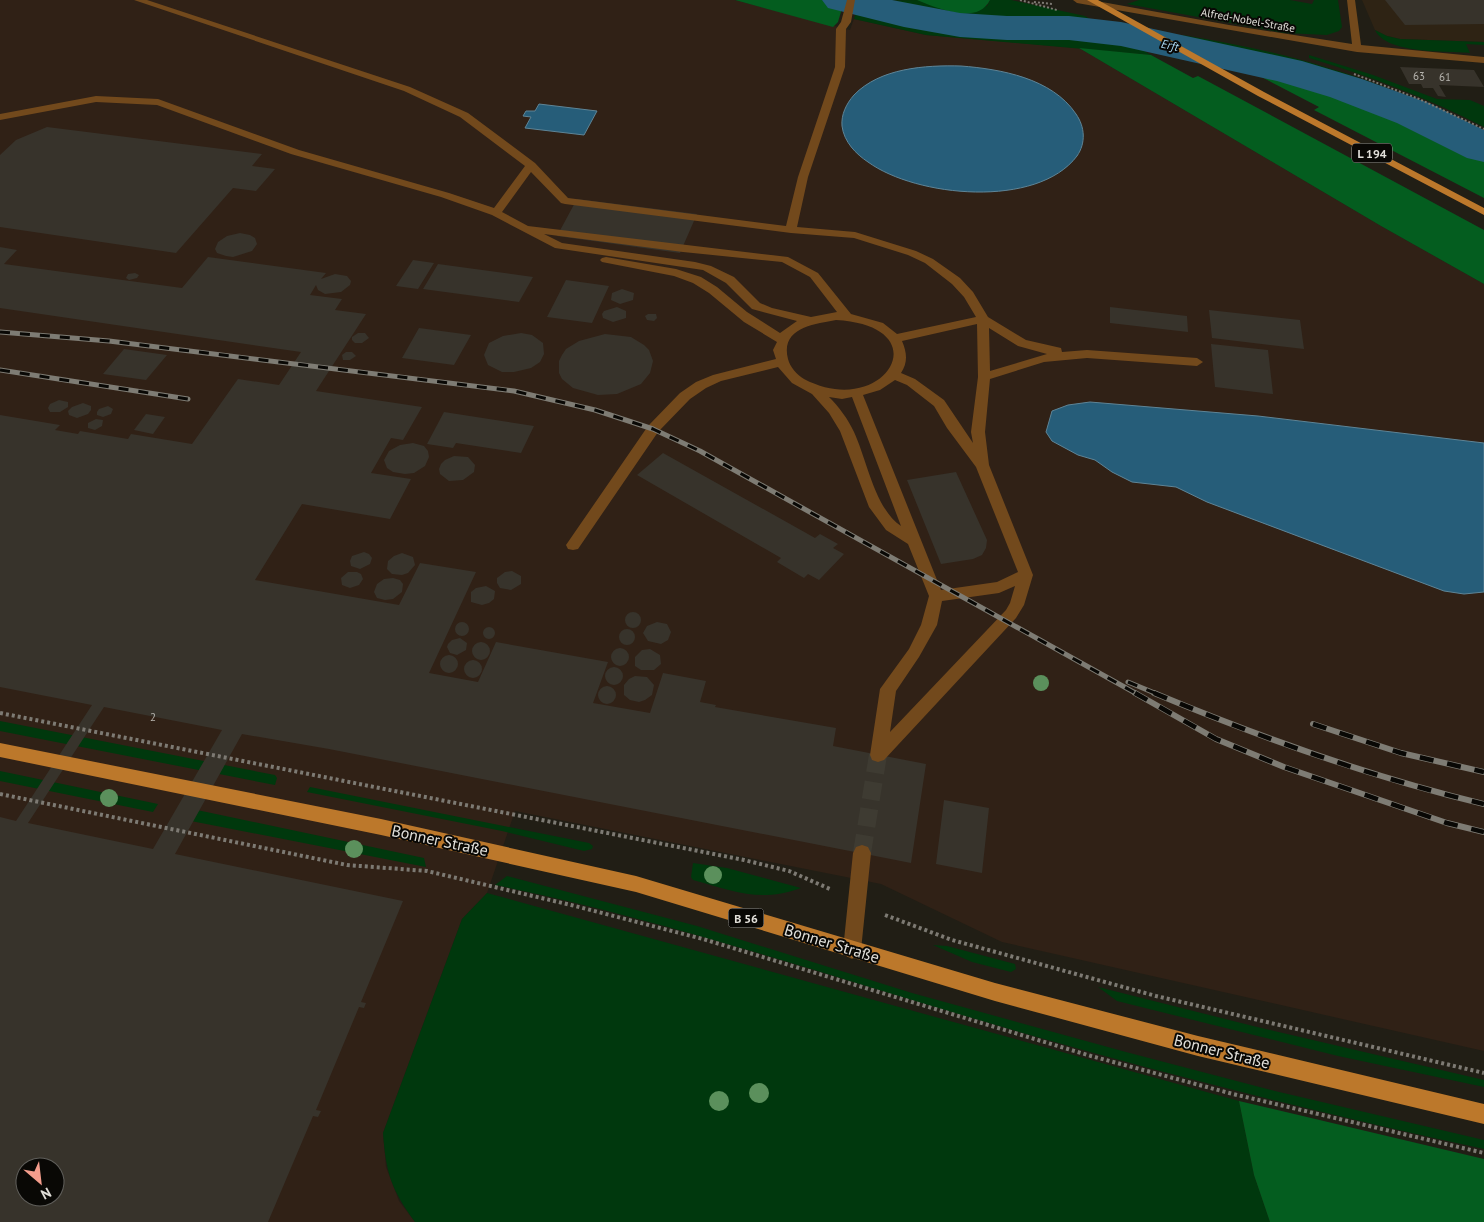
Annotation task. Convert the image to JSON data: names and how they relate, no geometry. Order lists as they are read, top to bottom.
{
  "streets": {
    "main road": ["L 194", "Bonner Straße", "B 56"],
    "street": ["Alfred-Nobel-Straße"]
  },
  "water": ["Erft"],
  "house_numbers": ["63", "61", "2"],
  "north": "bottom right"
}
